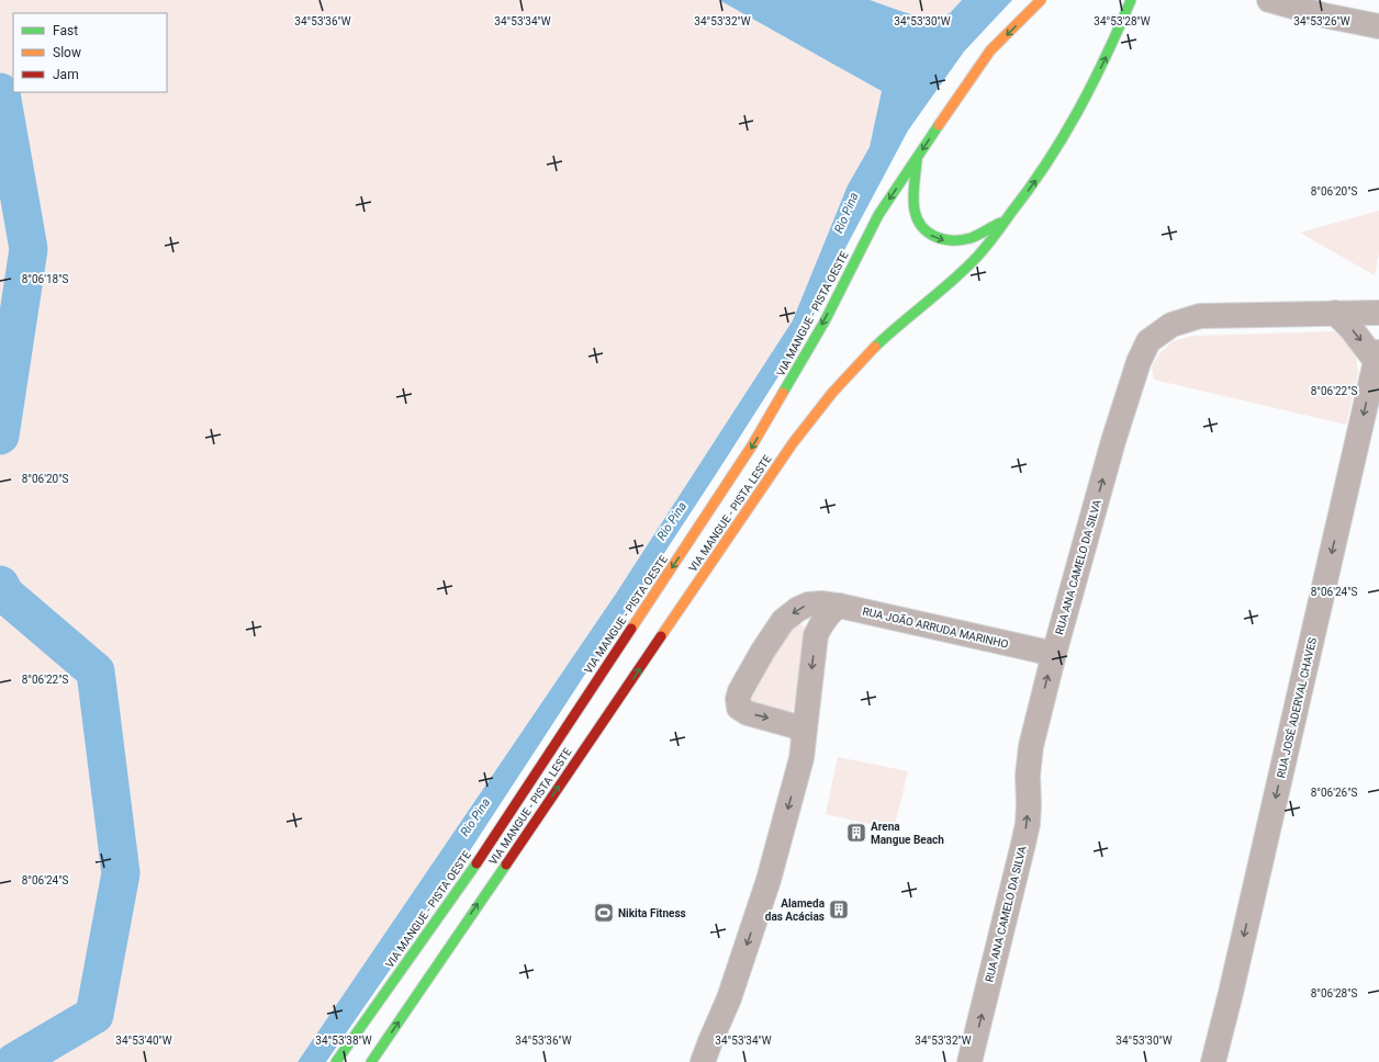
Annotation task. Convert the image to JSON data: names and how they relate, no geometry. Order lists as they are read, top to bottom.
{
  "streets": {
    "main road": ["VIA MANGUE - PISTA OESTE", "VIA MANGUE - PISTA LESTE"],
    "street": ["RUA ANA CAMELO DA SILVA", "RUA JOÃO ARRUDA MARINHO", "RUA JOSÉ ADERVAL CHAVES"]
  },
  "crossings": [
    ["RUA ANA CAMELO DA SILVA", "RUA JOÃO ARRUDA MARINHO"]
  ],
  "one_way": [
    "VIA MANGUE - PISTA OESTE",
    "VIA MANGUE - PISTA LESTE",
    "RUA ANA CAMELO DA SILVA",
    "RUA JOSÉ ADERVAL CHAVES"
  ],
  "water": ["Rio Pina"],
  "places": {
    "building": ["Arena Mangue Beach", "Alameda das Acácias"],
    "sports": ["Nikita Fitness"]
  },
  "legend": ["Fast", "Slow", "Jam"],
  "coordinates": [
    "34°53'36\"W",
    "34°53'34\"W",
    "34°53'32\"W",
    "34°53'30\"W",
    "34°53'28\"W",
    "34°53'26\"W",
    "8°06'20\"S",
    "8°06'18\"S",
    "8°06'22\"S",
    "8°06'24\"S",
    "8°06'26\"S",
    "8°06'28\"S",
    "34°53'40\"W",
    "34°53'38\"W"
  ]
}
